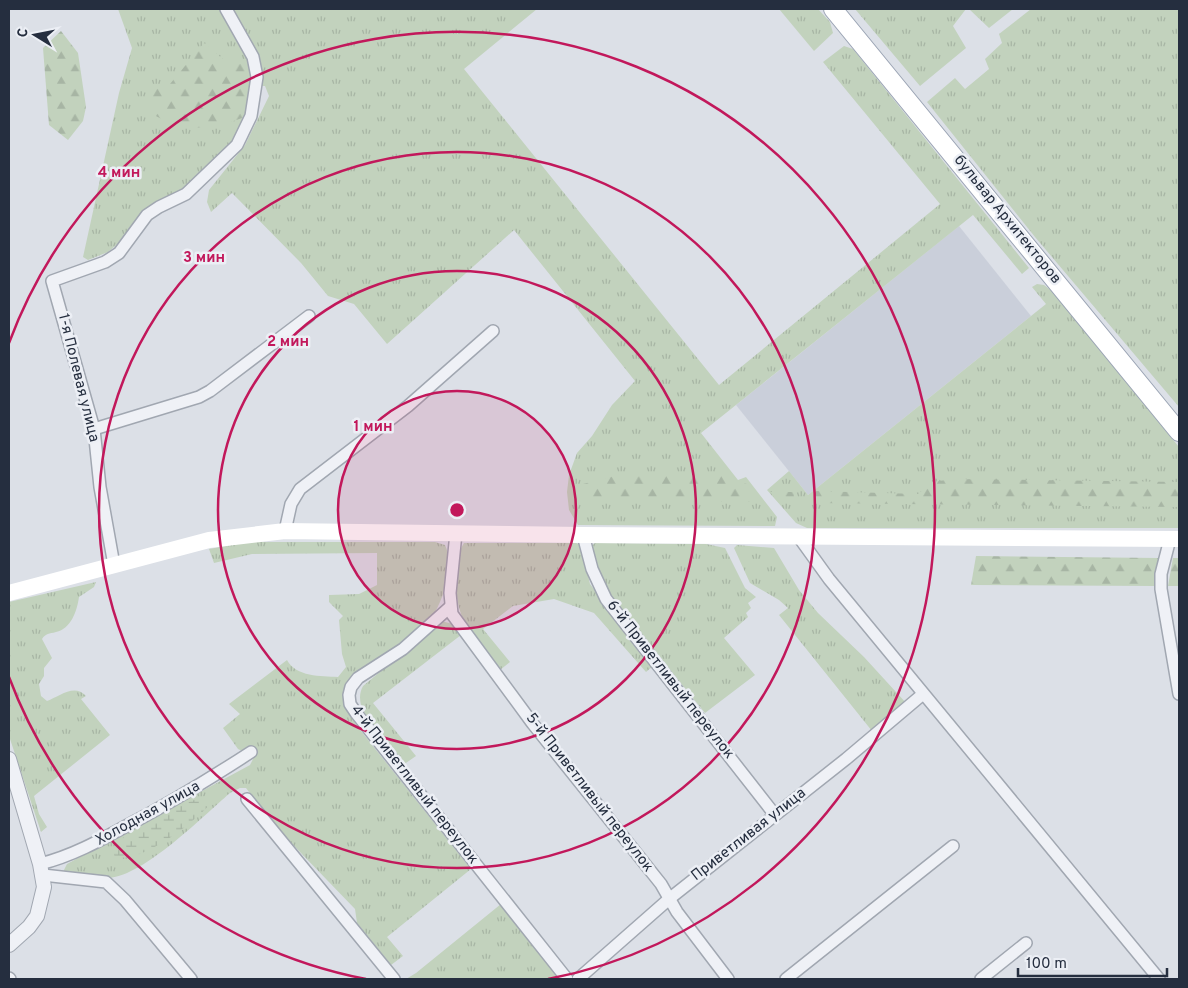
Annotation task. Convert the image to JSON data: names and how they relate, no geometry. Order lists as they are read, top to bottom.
{
  "streets": {
    "main road": ["бульвар Архитекторов"],
    "street": [
      "1-я Полевая улица",
      "6-й Приветливый переулок",
      "4-й Приветливый переулок",
      "5-й Приветливый переулок",
      "Холодная улица",
      "Приветливая улица"
    ]
  },
  "crossings": [
    ["6-й Приветливый переулок", "Приветливая улица"],
    ["4-й Приветливый переулок", "5-й Приветливый переулок"],
    ["5-й Приветливый переулок", "Приветливая улица"]
  ],
  "scale_bar": "100 m",
  "north": "left",
  "rings": [
    "4 мин",
    "3 мин",
    "2 мин",
    "1 мин"
  ]
}
